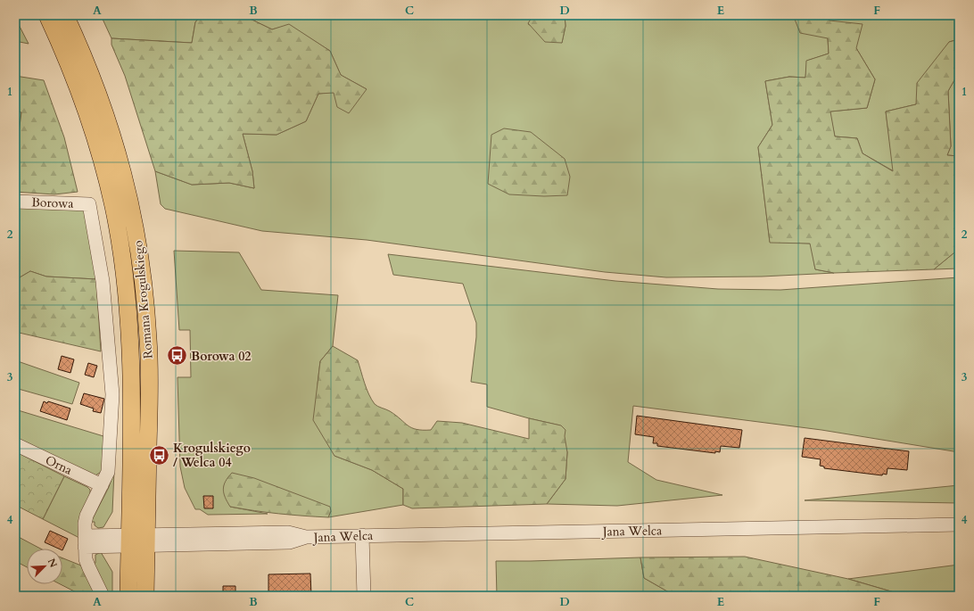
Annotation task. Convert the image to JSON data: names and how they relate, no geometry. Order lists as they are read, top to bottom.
{
  "streets": {
    "main road": ["Romana Krogulskiego"],
    "street": ["Borowa", "Orna", "Jana Welca"]
  },
  "crossings": [
    ["Borowa", "Orna"],
    ["Romana Krogulskiego", "Jana Welca"]
  ],
  "places": {
    "bus stop": ["Borowa 02", "Krogulskiego / Welca 04"]
  },
  "north": "top right",
  "grid": {
    "columns": [
      "A",
      "B",
      "C",
      "D",
      "E",
      "F"
    ],
    "rows": [
      "1",
      "2",
      "3",
      "4"
    ]
  }
}
